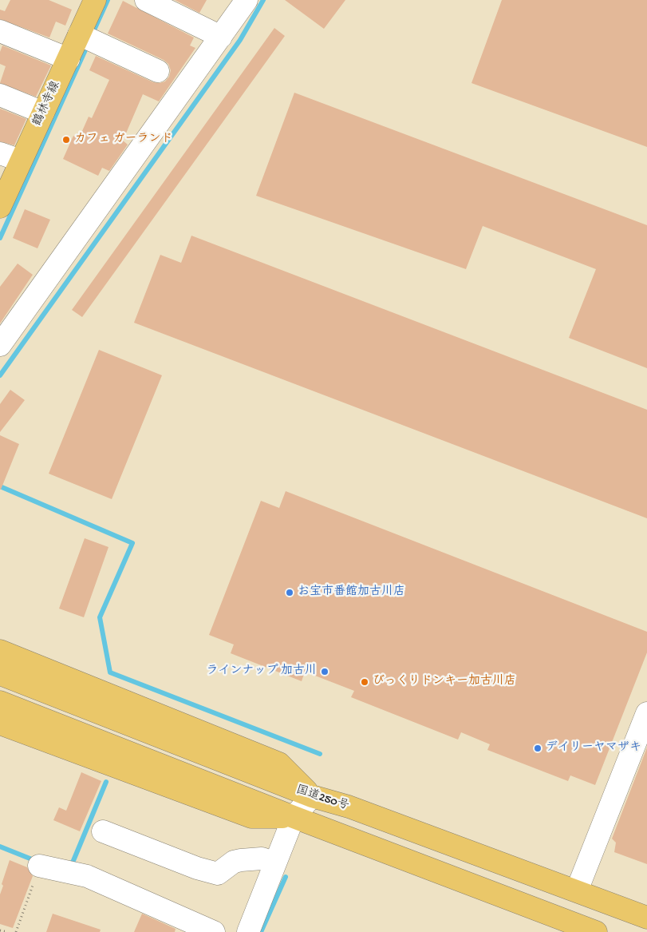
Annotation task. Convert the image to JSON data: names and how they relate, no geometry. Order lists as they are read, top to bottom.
{
  "streets": {
    "main road": ["鶴林寺線", "国道250号"]
  },
  "places": [
    "カフェ ガーランド",
    "お宝市番館加古川店",
    "ラインナップ 加古川",
    "びっくりドンキー加古川店",
    "デイリーヤマザキ"
  ]
}
